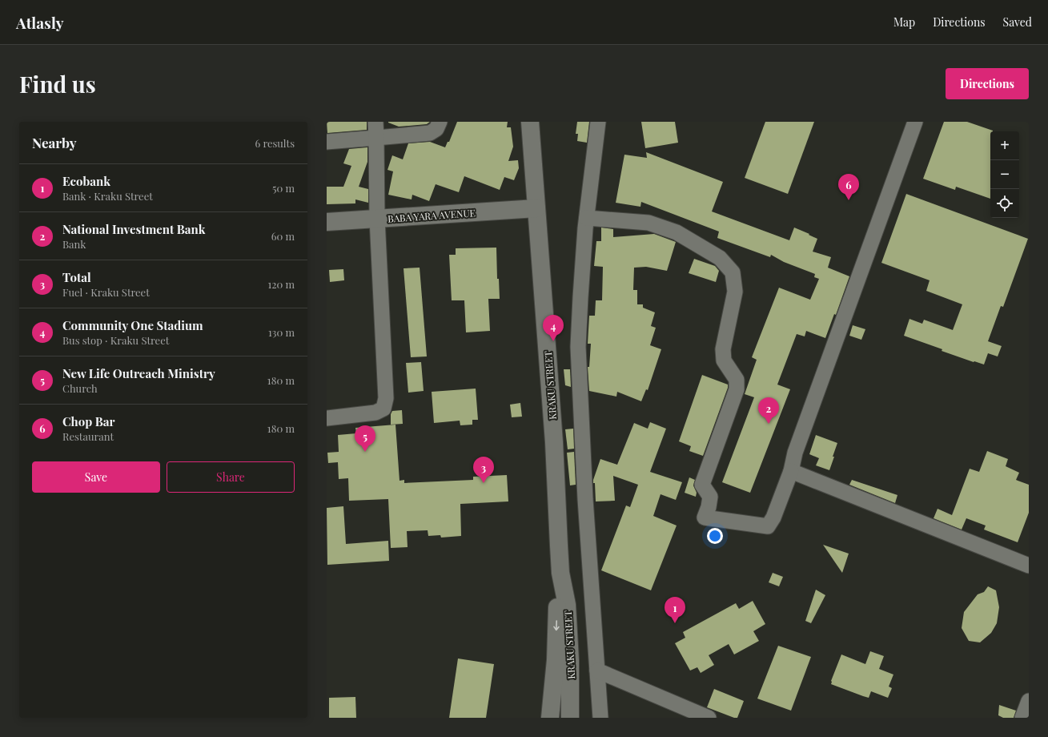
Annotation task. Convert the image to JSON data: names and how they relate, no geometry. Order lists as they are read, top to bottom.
{
  "streets": {
    "main road": ["BABA YARA AVENUE", "KRAKU STREET"]
  },
  "crossings": [
    ["BABA YARA AVENUE", "KRAKU STREET"]
  ],
  "page": {
    "header": "Atlasly",
    "nav": ["Map", "Directions", "Saved"],
    "buttons": [
      "Directions",
      ["Save", "Share"]
    ],
    "title": "Find us",
    "heading": ["Nearby", "6 results"],
    "map_buttons": ["+", "−"],
    "list": [
      {
        "mark": "1",
        "name": "Ecobank",
        "note": "Bank · Kraku Street",
        "value": "50 m"
      },
      {
        "mark": "2",
        "name": "National Investment Bank",
        "note": "Bank",
        "value": "60 m"
      },
      {
        "mark": "3",
        "name": "Total",
        "note": "Fuel · Kraku Street",
        "value": "120 m"
      },
      {
        "mark": "4",
        "name": "Community One Stadium",
        "note": "Bus stop · Kraku Street",
        "value": "130 m"
      },
      {
        "mark": "5",
        "name": "New Life Outreach Ministry",
        "note": "Church",
        "value": "180 m"
      },
      {
        "mark": "6",
        "name": "Chop Bar",
        "note": "Restaurant",
        "value": "180 m"
      }
    ],
    "pins": [
      "6",
      "4",
      "2",
      "5",
      "3",
      "1"
    ]
  }
}
